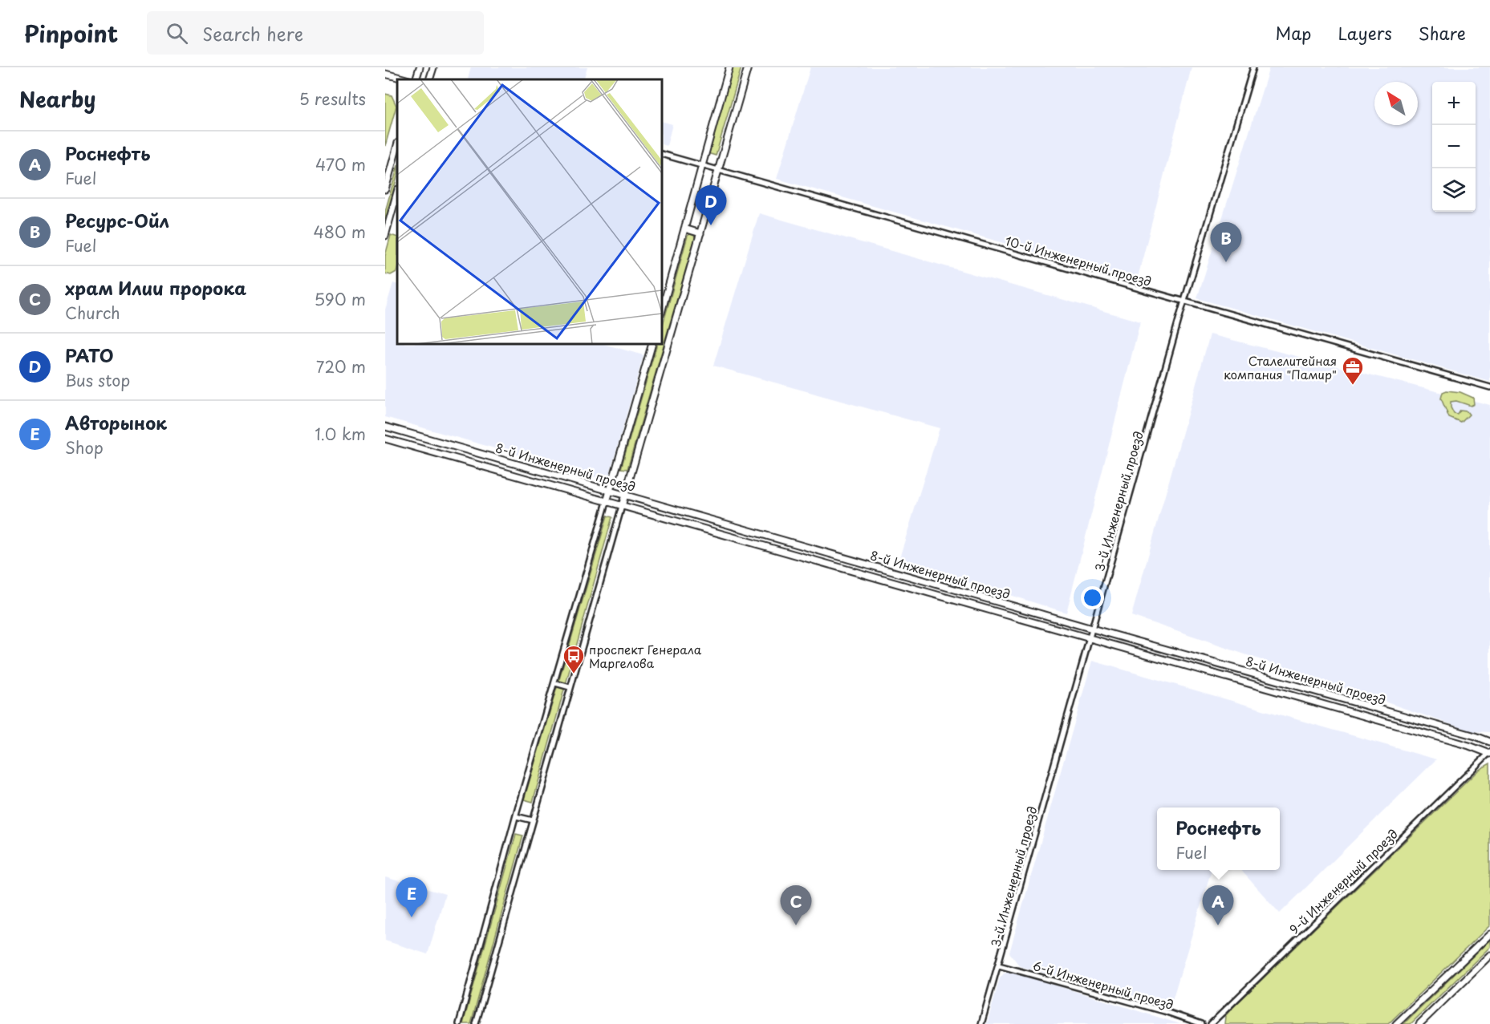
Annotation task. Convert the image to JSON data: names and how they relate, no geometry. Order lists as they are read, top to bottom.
{
  "streets": {
    "street": [
      "10-й Инженерный проезд",
      "8-й Инженерный проезд",
      "3-й Инженерный проезд",
      "9-й Инженерный проезд",
      "6-й Инженерный проезд"
    ]
  },
  "crossings": [
    ["10-й Инженерный проезд", "3-й Инженерный проезд"],
    ["8-й Инженерный проезд", "3-й Инженерный проезд"],
    ["8-й Инженерный проезд", "9-й Инженерный проезд"],
    ["3-й Инженерный проезд", "6-й Инженерный проезд"]
  ],
  "places": {
    "office": ["Сталелитейная компания \"Памир\""],
    "bus stop": ["проспект Генерала Маргелова"]
  },
  "north": "top left",
  "page": {
    "header": "Pinpoint",
    "search": "Search here",
    "nav": ["Map", "Layers", "Share"],
    "heading": ["Nearby", "5 results"],
    "map_buttons": ["+", "−"],
    "list": [
      {
        "mark": "A",
        "name": "Роснефть",
        "note": "Fuel",
        "value": "470 m"
      },
      {
        "mark": "B",
        "name": "Ресурс-Ойл",
        "note": "Fuel",
        "value": "480 m"
      },
      {
        "mark": "C",
        "name": "храм Илии пророка",
        "note": "Church",
        "value": "590 m"
      },
      {
        "mark": "D",
        "name": "РАТО",
        "note": "Bus stop",
        "value": "720 m"
      },
      {
        "mark": "E",
        "name": "Авторынок",
        "note": "Shop",
        "value": "1.0 km"
      }
    ],
    "pins": [
      "D",
      "B",
      "E",
      "A",
      "C"
    ],
    "popup": ["Роснефть", "Fuel"]
  }
}
